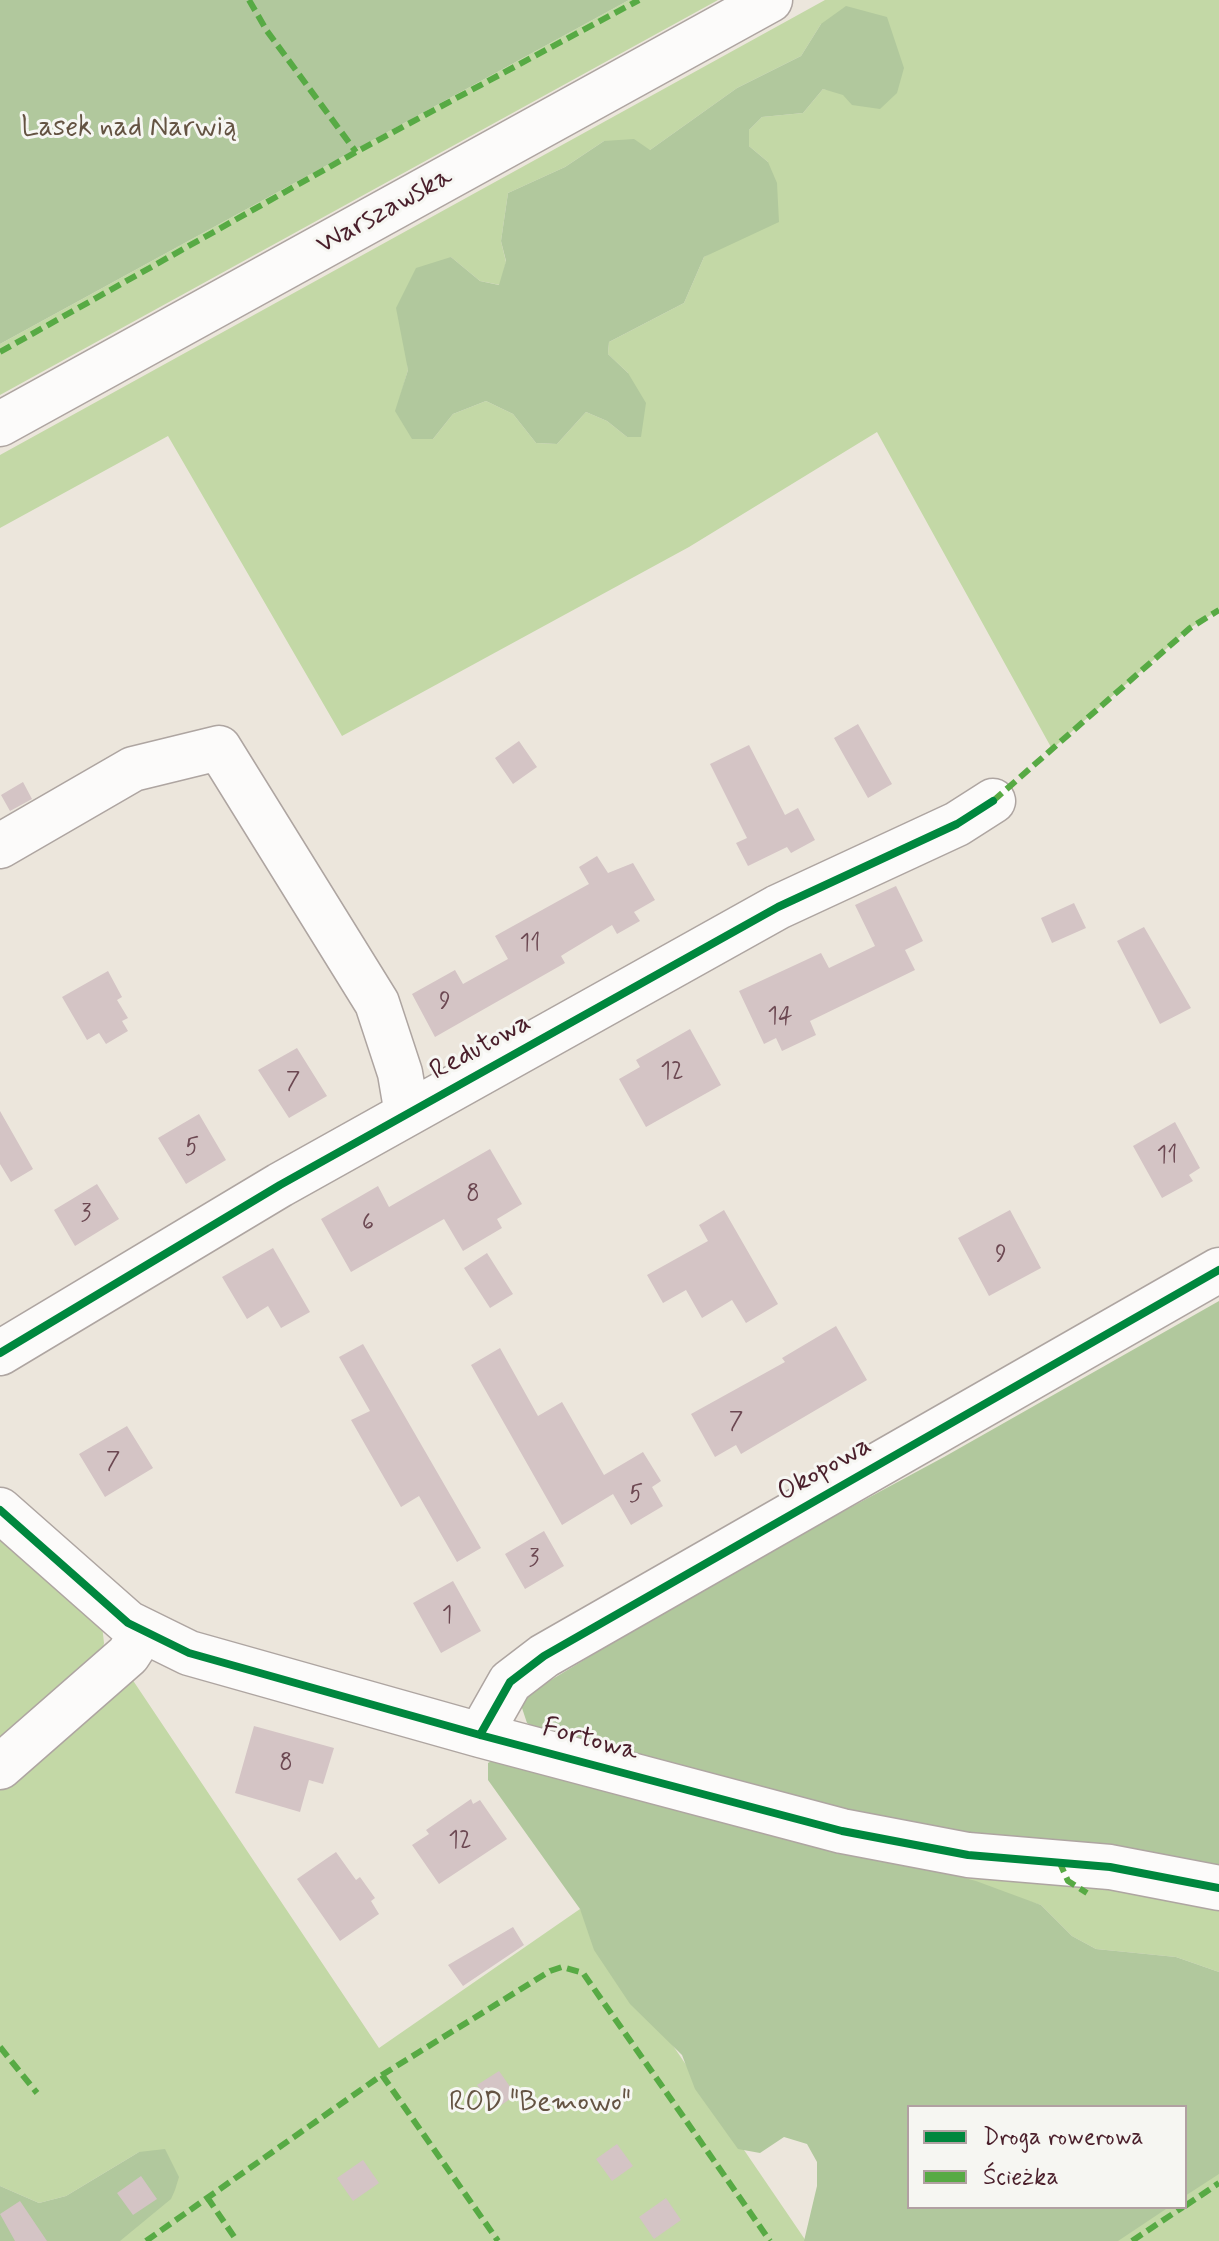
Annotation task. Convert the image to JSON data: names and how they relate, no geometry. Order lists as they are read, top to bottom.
{
  "streets": {
    "street": [
      "Warszawska",
      "Redutowa",
      "Okopowa",
      "Fortowa"
    ]
  },
  "crossings": [
    ["Okopowa", "Fortowa"]
  ],
  "parks": ["Lasek nad Narwią", "ROD \"Bemowo\""],
  "house_numbers": [
    "11",
    "9",
    "14",
    "12",
    "7",
    "5",
    "11",
    "8",
    "3",
    "6",
    "9",
    "7",
    "7",
    "5",
    "3",
    "1",
    "8",
    "12"
  ],
  "legend": ["Droga rowerowa", "Ścieżka"]
}
